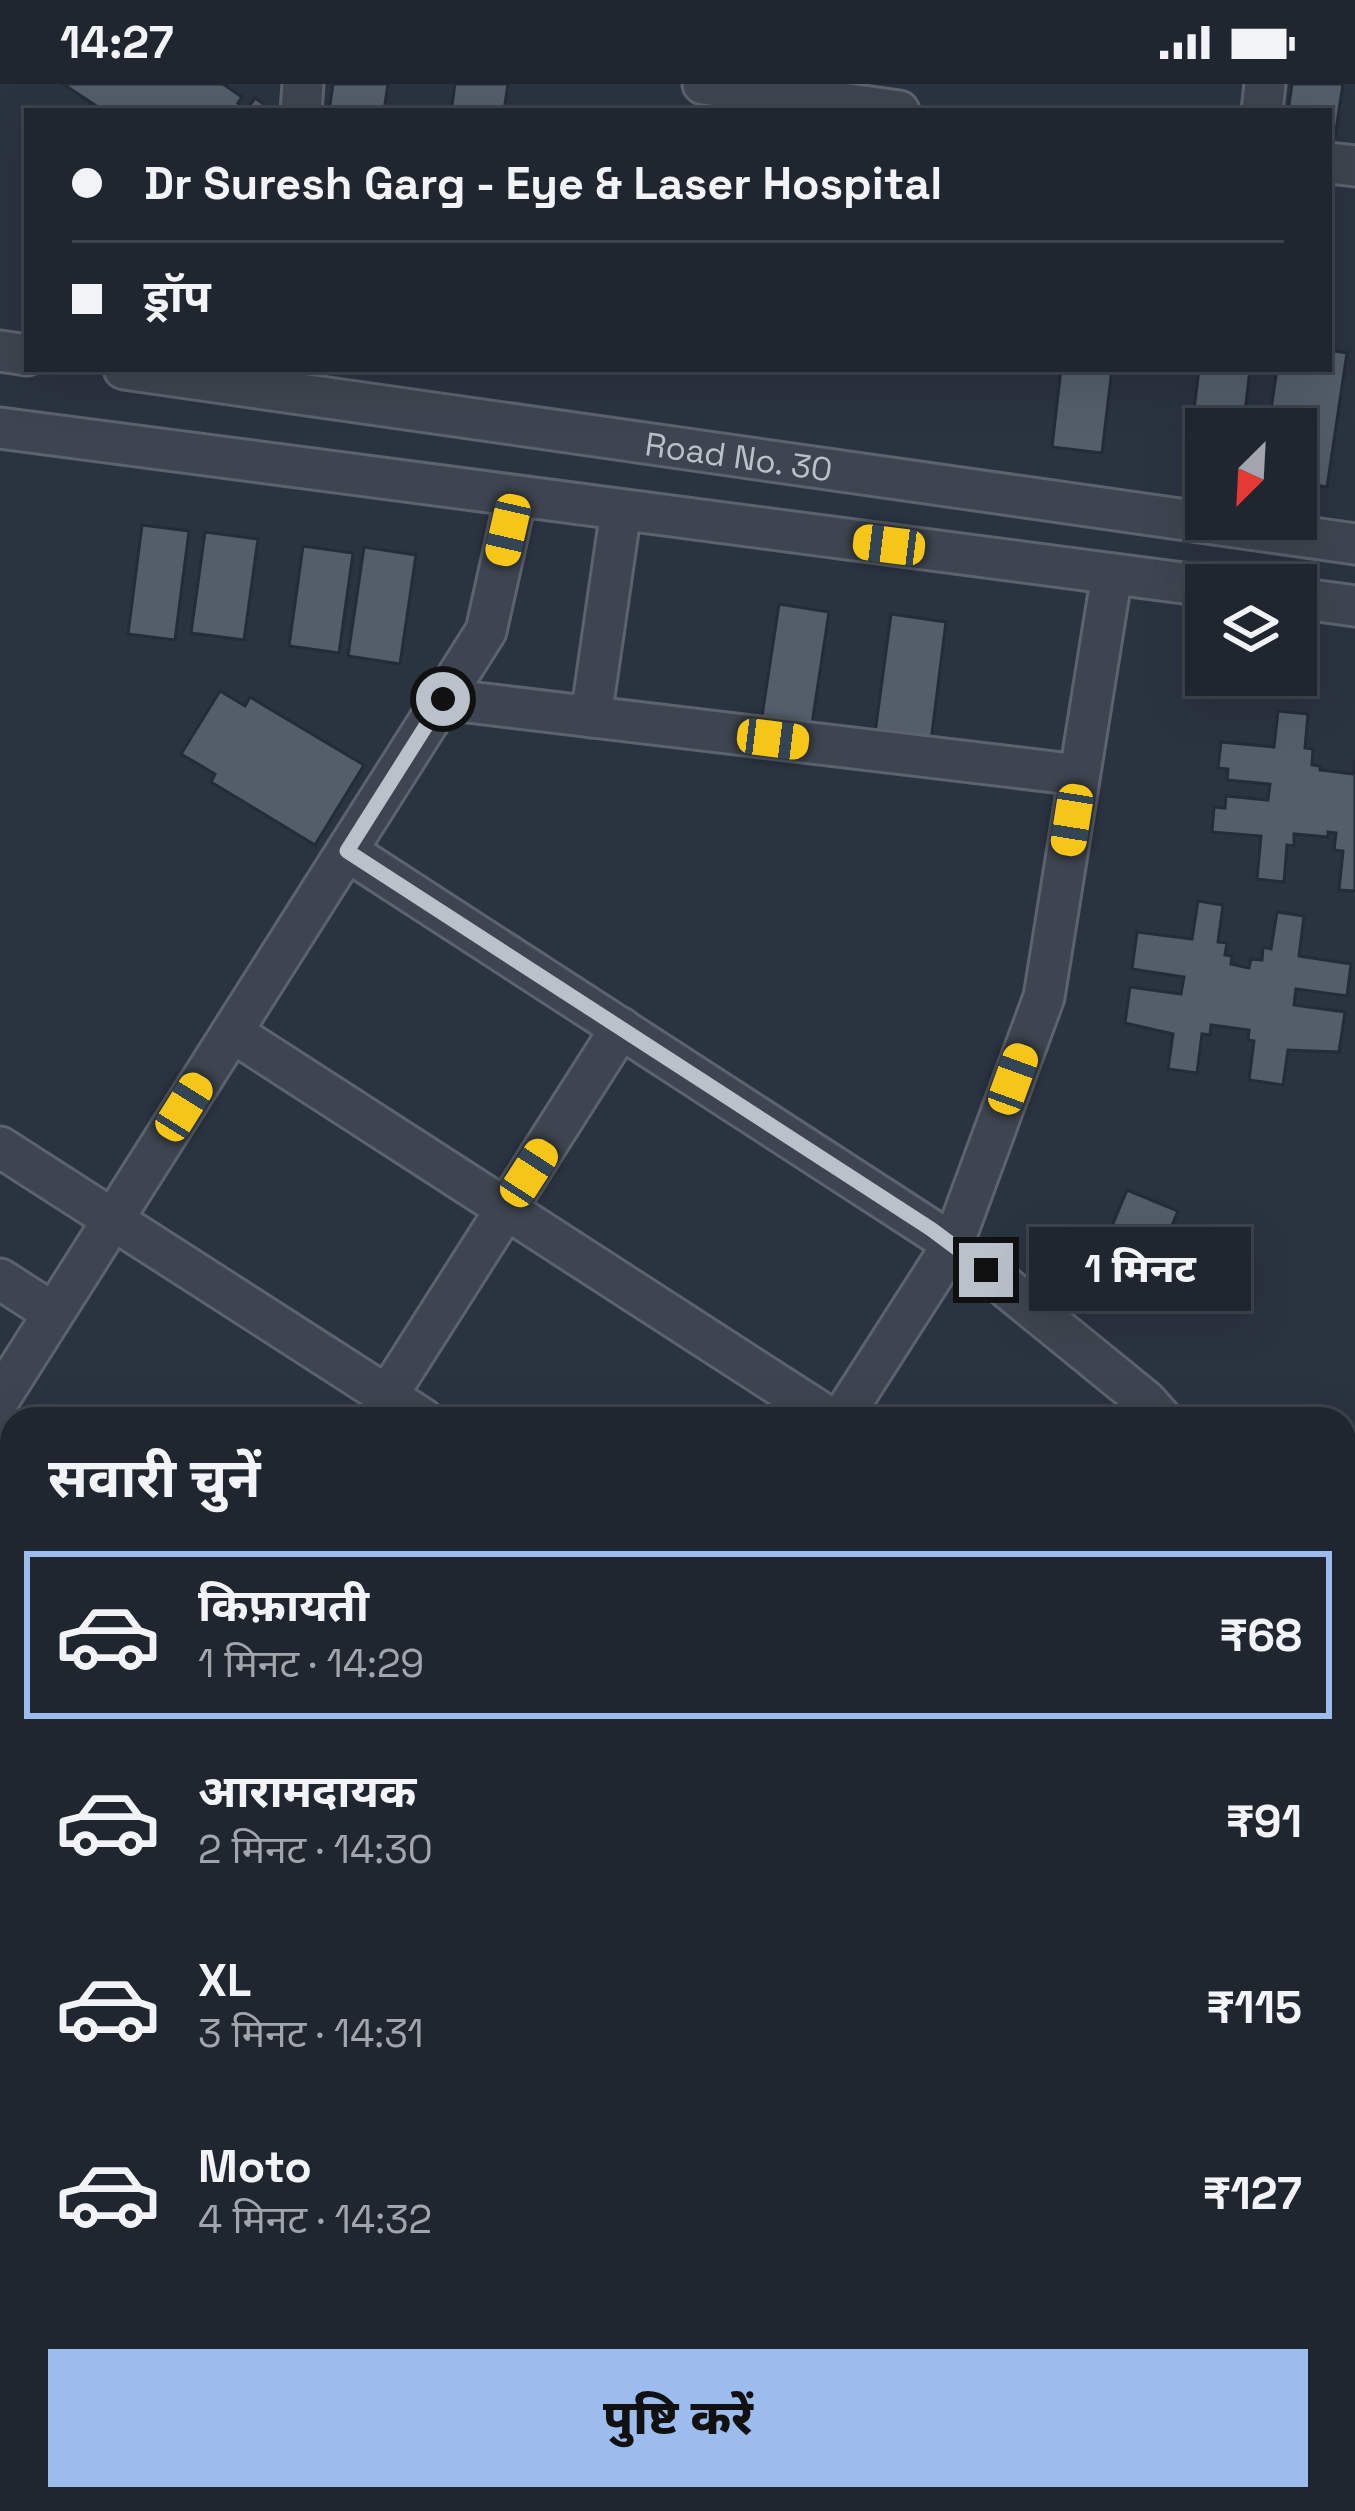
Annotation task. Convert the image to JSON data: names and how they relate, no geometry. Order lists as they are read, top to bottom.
{
  "streets": {
    "street": ["Road No. 30"]
  },
  "north": "bottom left",
  "page": {
    "status": "14:27",
    "banner": ["Dr Suresh Garg - Eye & Laser Hospital", "ड्रॉप"],
    "bubble": "1 मिनट",
    "heading": "सवारी चुनें",
    "list": [
      {
        "name": "किफ़ायती",
        "note": "1 मिनट · 14:29",
        "value": "₹68"
      },
      {
        "name": "आरामदायक",
        "note": "2 मिनट · 14:30",
        "value": "₹91"
      },
      {
        "name": "XL",
        "note": "3 मिनट · 14:31",
        "value": "₹115"
      },
      {
        "name": "Moto",
        "note": "4 मिनट · 14:32",
        "value": "₹127"
      }
    ],
    "buttons": "पुष्टि करें"
  }
}
